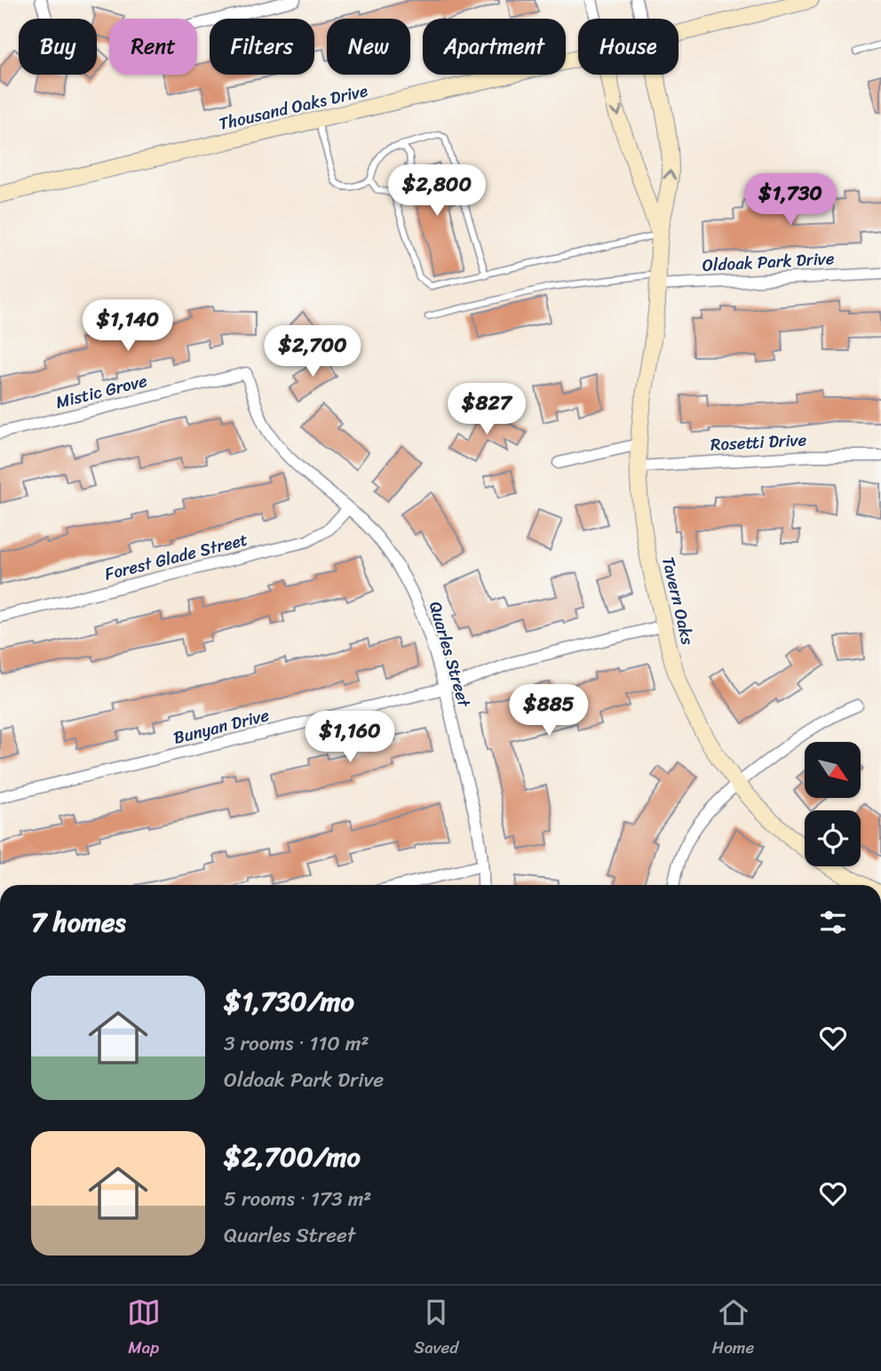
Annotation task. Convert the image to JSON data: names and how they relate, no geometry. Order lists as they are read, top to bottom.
{
  "streets": {
    "street": [
      "Thousand Oaks Drive",
      "Oldoak Park Drive",
      "Mistic Grove",
      "Rosetti Drive",
      "Forest Glade Street",
      "Tavern Oaks",
      "Quarles Street",
      "Bunyan Drive"
    ]
  },
  "crossings": [
    ["Oldoak Park Drive", "Tavern Oaks"],
    ["Mistic Grove", "Quarles Street"],
    ["Rosetti Drive", "Tavern Oaks"],
    ["Forest Glade Street", "Quarles Street"],
    ["Tavern Oaks", "Bunyan Drive"],
    ["Quarles Street", "Bunyan Drive"]
  ],
  "north": "bottom right",
  "page": {
    "chip": [
      "Buy",
      "Rent",
      "Filters",
      "New",
      "Apartment",
      "House"
    ],
    "price": [
      "$2,800",
      "$1,730",
      "$1,140",
      "$2,700",
      "$827",
      "$885",
      "$1,160"
    ],
    "heading": "7 homes",
    "list": [
      {
        "name": "$1,730/mo",
        "note": "3 rooms · 110 m² · Oldoak Park Drive"
      },
      {
        "name": "$2,700/mo",
        "note": "5 rooms · 173 m² · Quarles Street"
      }
    ],
    "tabs": ["Map", "Saved", "Home"]
  }
}
